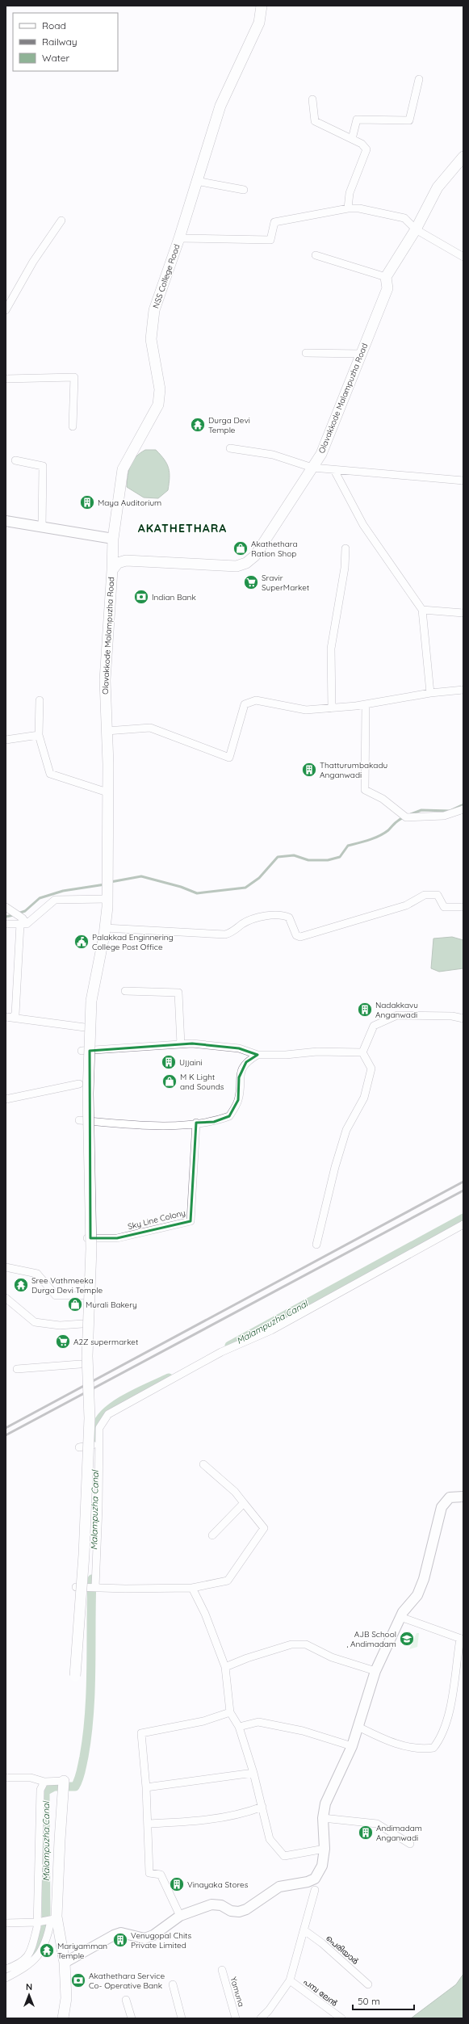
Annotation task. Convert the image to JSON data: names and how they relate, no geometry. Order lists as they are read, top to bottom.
{
  "streets": {
    "main road": ["NSS College Road", "Olavakkode Malampuzha Road"],
    "street": [
      "Sky Line Colony",
      "പെരിയാർ",
      "Yamuna",
      "പമ്പ ലേൻ"
    ]
  },
  "crossings": [
    ["NSS College Road", "Olavakkode Malampuzha Road"]
  ],
  "districts": ["AKATHETHARA"],
  "water": ["Malampuzha Canal"],
  "places": {
    "temple": ["Durga Devi Temple", "Sree Vathmeeka Durga Devi Temple", "Mariyamman Temple"],
    "building": [
      "Maya Auditorium",
      "Thatturumbakadu Anganwadi",
      "Nadakkavu Anganwadi",
      "Ujjaini",
      "Andimadam Anganwadi",
      "Vinayaka Stores",
      "Venugopal Chits Private Limited"
    ],
    "shop": ["Akathethara Ration Shop", "M K Light and Sounds", "Murali Bakery"],
    "supermarket": ["Sravir SuperMarket", "A2Z supermarket"],
    "bank": ["Indian Bank", "Akathethara Service Co- Operative Bank"],
    "public building": ["Palakkad Enginnering College Post Office"],
    "school or university": ["AJB School , Andimadam"]
  },
  "legend": ["Road", "Railway", "Water"],
  "scale_bar": "50 m",
  "north": "top"
}
